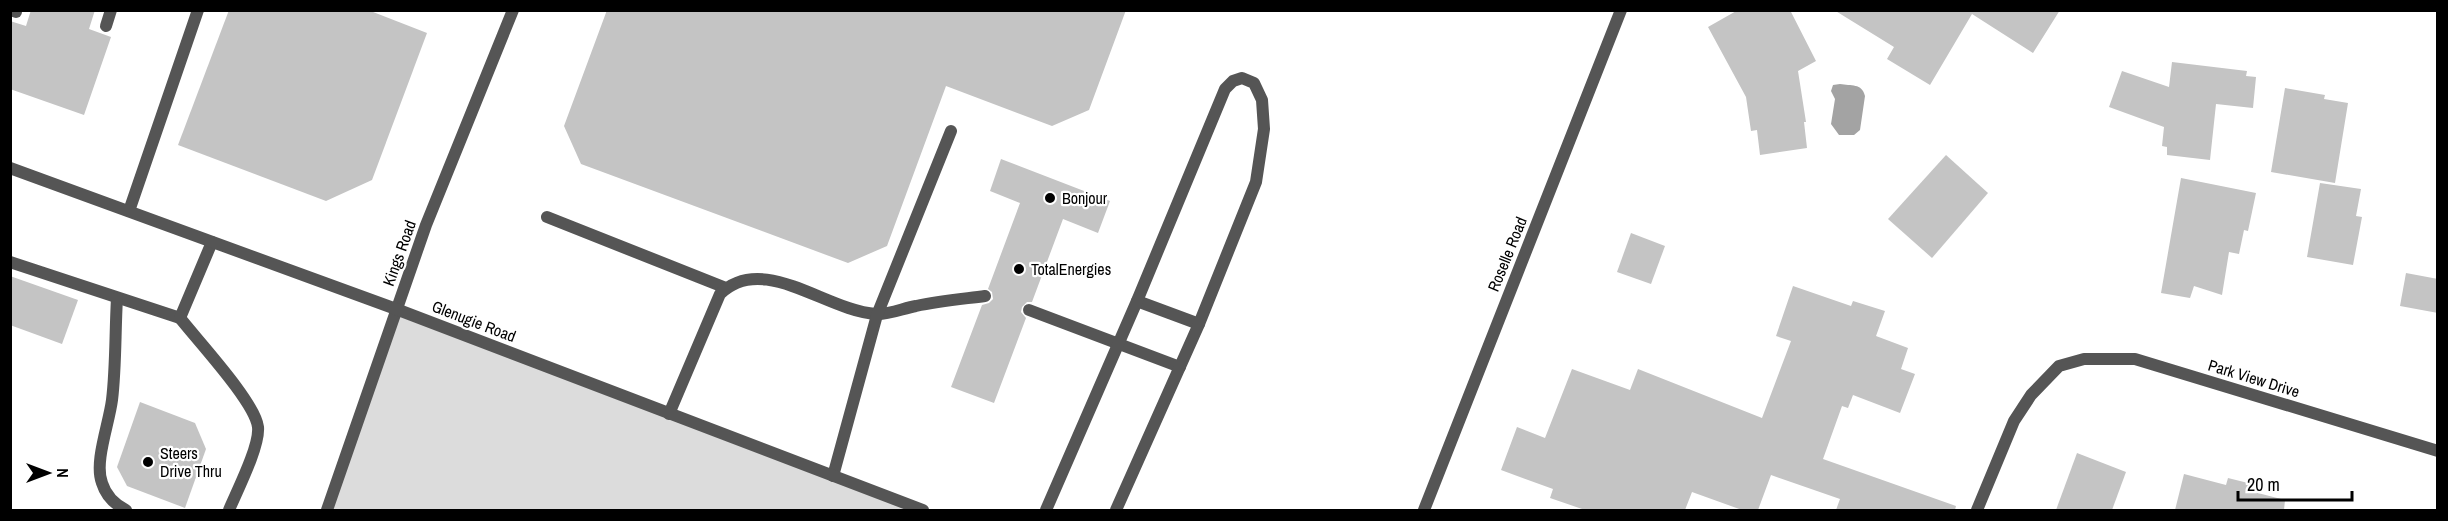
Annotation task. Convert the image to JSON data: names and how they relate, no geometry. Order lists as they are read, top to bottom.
{
  "streets": {
    "street": [
      "Kings Road",
      "Roselle Road",
      "Glenugie Road",
      "Park View Drive"
    ]
  },
  "crossings": [
    ["Kings Road", "Glenugie Road"]
  ],
  "places": ["Bonjour", "TotalEnergies", "Steers Drive Thru"],
  "scale_bar": "20 m",
  "north": "right"
}
